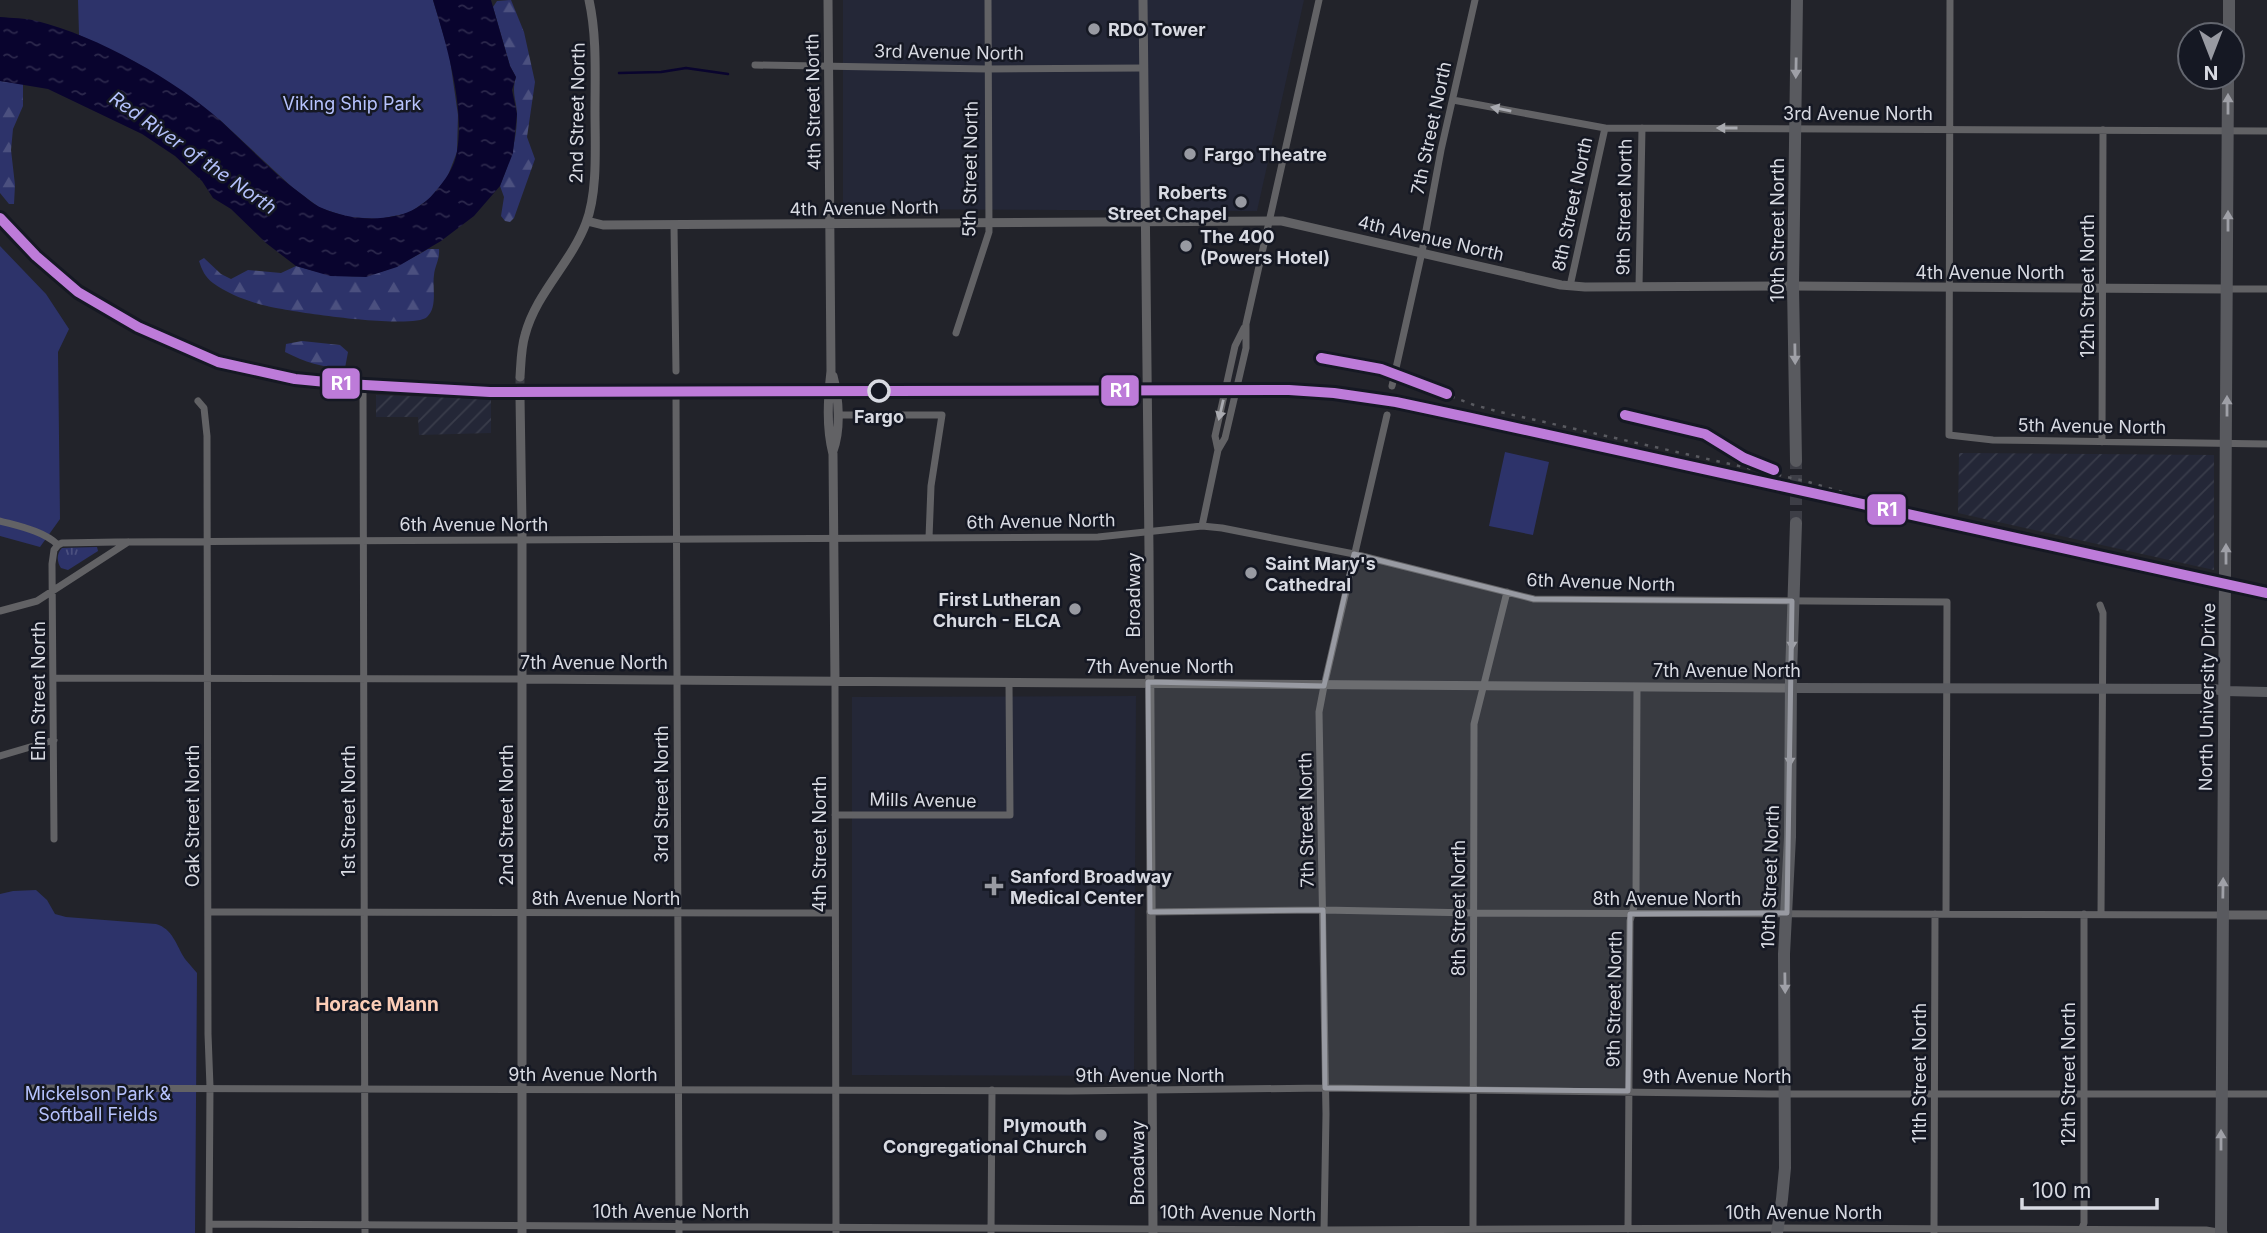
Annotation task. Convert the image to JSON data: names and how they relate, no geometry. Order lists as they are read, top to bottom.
{
  "streets": {
    "main road": ["10th Street North", "7th Avenue North", "North University Drive"],
    "street": [
      "3rd Avenue North",
      "4th Street North",
      "2nd Street North",
      "7th Street North",
      "5th Street North",
      "8th Street North",
      "9th Street North",
      "4th Avenue North",
      "12th Street North",
      "5th Avenue North",
      "6th Avenue North",
      "Broadway",
      "Elm Street North",
      "3rd Street North",
      "Mills Avenue",
      "1st Street North",
      "Oak Street North",
      "8th Avenue North",
      "11th Street North",
      "9th Avenue North",
      "10th Avenue North"
    ]
  },
  "crossings": [
    ["3rd Avenue North", "4th Street North"],
    ["3rd Avenue North", "7th Street North"],
    ["3rd Avenue North", "5th Street North"],
    ["3rd Avenue North", "8th Street North"],
    ["3rd Avenue North", "9th Street North"],
    ["3rd Avenue North", "10th Street North"],
    ["3rd Avenue North", "12th Street North"],
    ["3rd Avenue North", "Broadway"],
    ["3rd Avenue North", "North University Drive"],
    ["4th Street North", "4th Avenue North"],
    ["4th Street North", "6th Avenue North"],
    ["4th Street North", "7th Avenue North"],
    ["4th Street North", "Mills Avenue"],
    ["4th Street North", "8th Avenue North"],
    ["4th Street North", "9th Avenue North"],
    ["4th Street North", "10th Avenue North"],
    ["2nd Street North", "4th Avenue North"],
    ["2nd Street North", "6th Avenue North"],
    ["2nd Street North", "7th Avenue North"],
    ["2nd Street North", "8th Avenue North"],
    ["2nd Street North", "9th Avenue North"],
    ["2nd Street North", "10th Avenue North"],
    ["7th Street North", "4th Avenue North"],
    ["7th Street North", "6th Avenue North"],
    ["7th Street North", "7th Avenue North"],
    ["7th Street North", "8th Avenue North"],
    ["7th Street North", "9th Avenue North"],
    ["7th Street North", "10th Avenue North"],
    ["5th Street North", "4th Avenue North"],
    ["8th Street North", "4th Avenue North"],
    ["8th Street North", "6th Avenue North"],
    ["8th Street North", "7th Avenue North"],
    ["8th Street North", "8th Avenue North"],
    ["8th Street North", "9th Avenue North"],
    ["8th Street North", "10th Avenue North"],
    ["9th Street North", "4th Avenue North"],
    ["9th Street North", "7th Avenue North"],
    ["9th Street North", "8th Avenue North"],
    ["9th Street North", "9th Avenue North"],
    ["9th Street North", "10th Avenue North"],
    ["4th Avenue North", "10th Street North"],
    ["4th Avenue North", "12th Street North"],
    ["4th Avenue North", "5th Avenue North"],
    ["4th Avenue North", "Broadway"],
    ["4th Avenue North", "North University Drive"],
    ["10th Street North", "6th Avenue North"],
    ["10th Street North", "7th Avenue North"],
    ["10th Street North", "8th Avenue North"],
    ["10th Street North", "9th Avenue North"],
    ["10th Street North", "10th Avenue North"],
    ["12th Street North", "5th Avenue North"],
    ["12th Street North", "8th Avenue North"],
    ["12th Street North", "9th Avenue North"],
    ["12th Street North", "10th Avenue North"],
    ["5th Avenue North", "North University Drive"],
    ["6th Avenue North", "Broadway"],
    ["6th Avenue North", "7th Avenue North"],
    ["6th Avenue North", "Elm Street North"],
    ["6th Avenue North", "3rd Street North"],
    ["6th Avenue North", "1st Street North"],
    ["6th Avenue North", "Oak Street North"],
    ["Broadway", "7th Avenue North"],
    ["Broadway", "8th Avenue North"],
    ["Broadway", "9th Avenue North"],
    ["Broadway", "10th Avenue North"],
    ["7th Avenue North", "Elm Street North"],
    ["7th Avenue North", "North University Drive"],
    ["7th Avenue North", "3rd Street North"],
    ["7th Avenue North", "Mills Avenue"],
    ["7th Avenue North", "1st Street North"],
    ["7th Avenue North", "Oak Street North"],
    ["North University Drive", "8th Avenue North"],
    ["North University Drive", "9th Avenue North"],
    ["North University Drive", "10th Avenue North"],
    ["3rd Street North", "8th Avenue North"],
    ["3rd Street North", "9th Avenue North"],
    ["3rd Street North", "10th Avenue North"],
    ["1st Street North", "8th Avenue North"],
    ["1st Street North", "9th Avenue North"],
    ["1st Street North", "10th Avenue North"],
    ["Oak Street North", "8th Avenue North"],
    ["Oak Street North", "9th Avenue North"],
    ["Oak Street North", "10th Avenue North"],
    ["8th Avenue North", "11th Street North"],
    ["11th Street North", "9th Avenue North"],
    ["11th Street North", "10th Avenue North"]
  ],
  "one_way": ["10th Street North", "North University Drive"],
  "districts": ["Horace Mann"],
  "water": ["Red River of the North"],
  "parks": ["Viking Ship Park", "Mickelson Park & Softball Fields"],
  "places": {
    "other": [
      "RDO Tower",
      "Fargo Theatre",
      "Roberts Street Chapel",
      "The 400 (Powers Hotel)",
      "Fargo",
      "Saint Mary's Cathedral",
      "First Lutheran Church - ELCA",
      "Plymouth Congregational Church"
    ],
    "health": ["Sanford Broadway Medical Center"]
  },
  "lines": ["transit line R1"],
  "scale_bar": "100 m",
  "north": "bottom"
}
